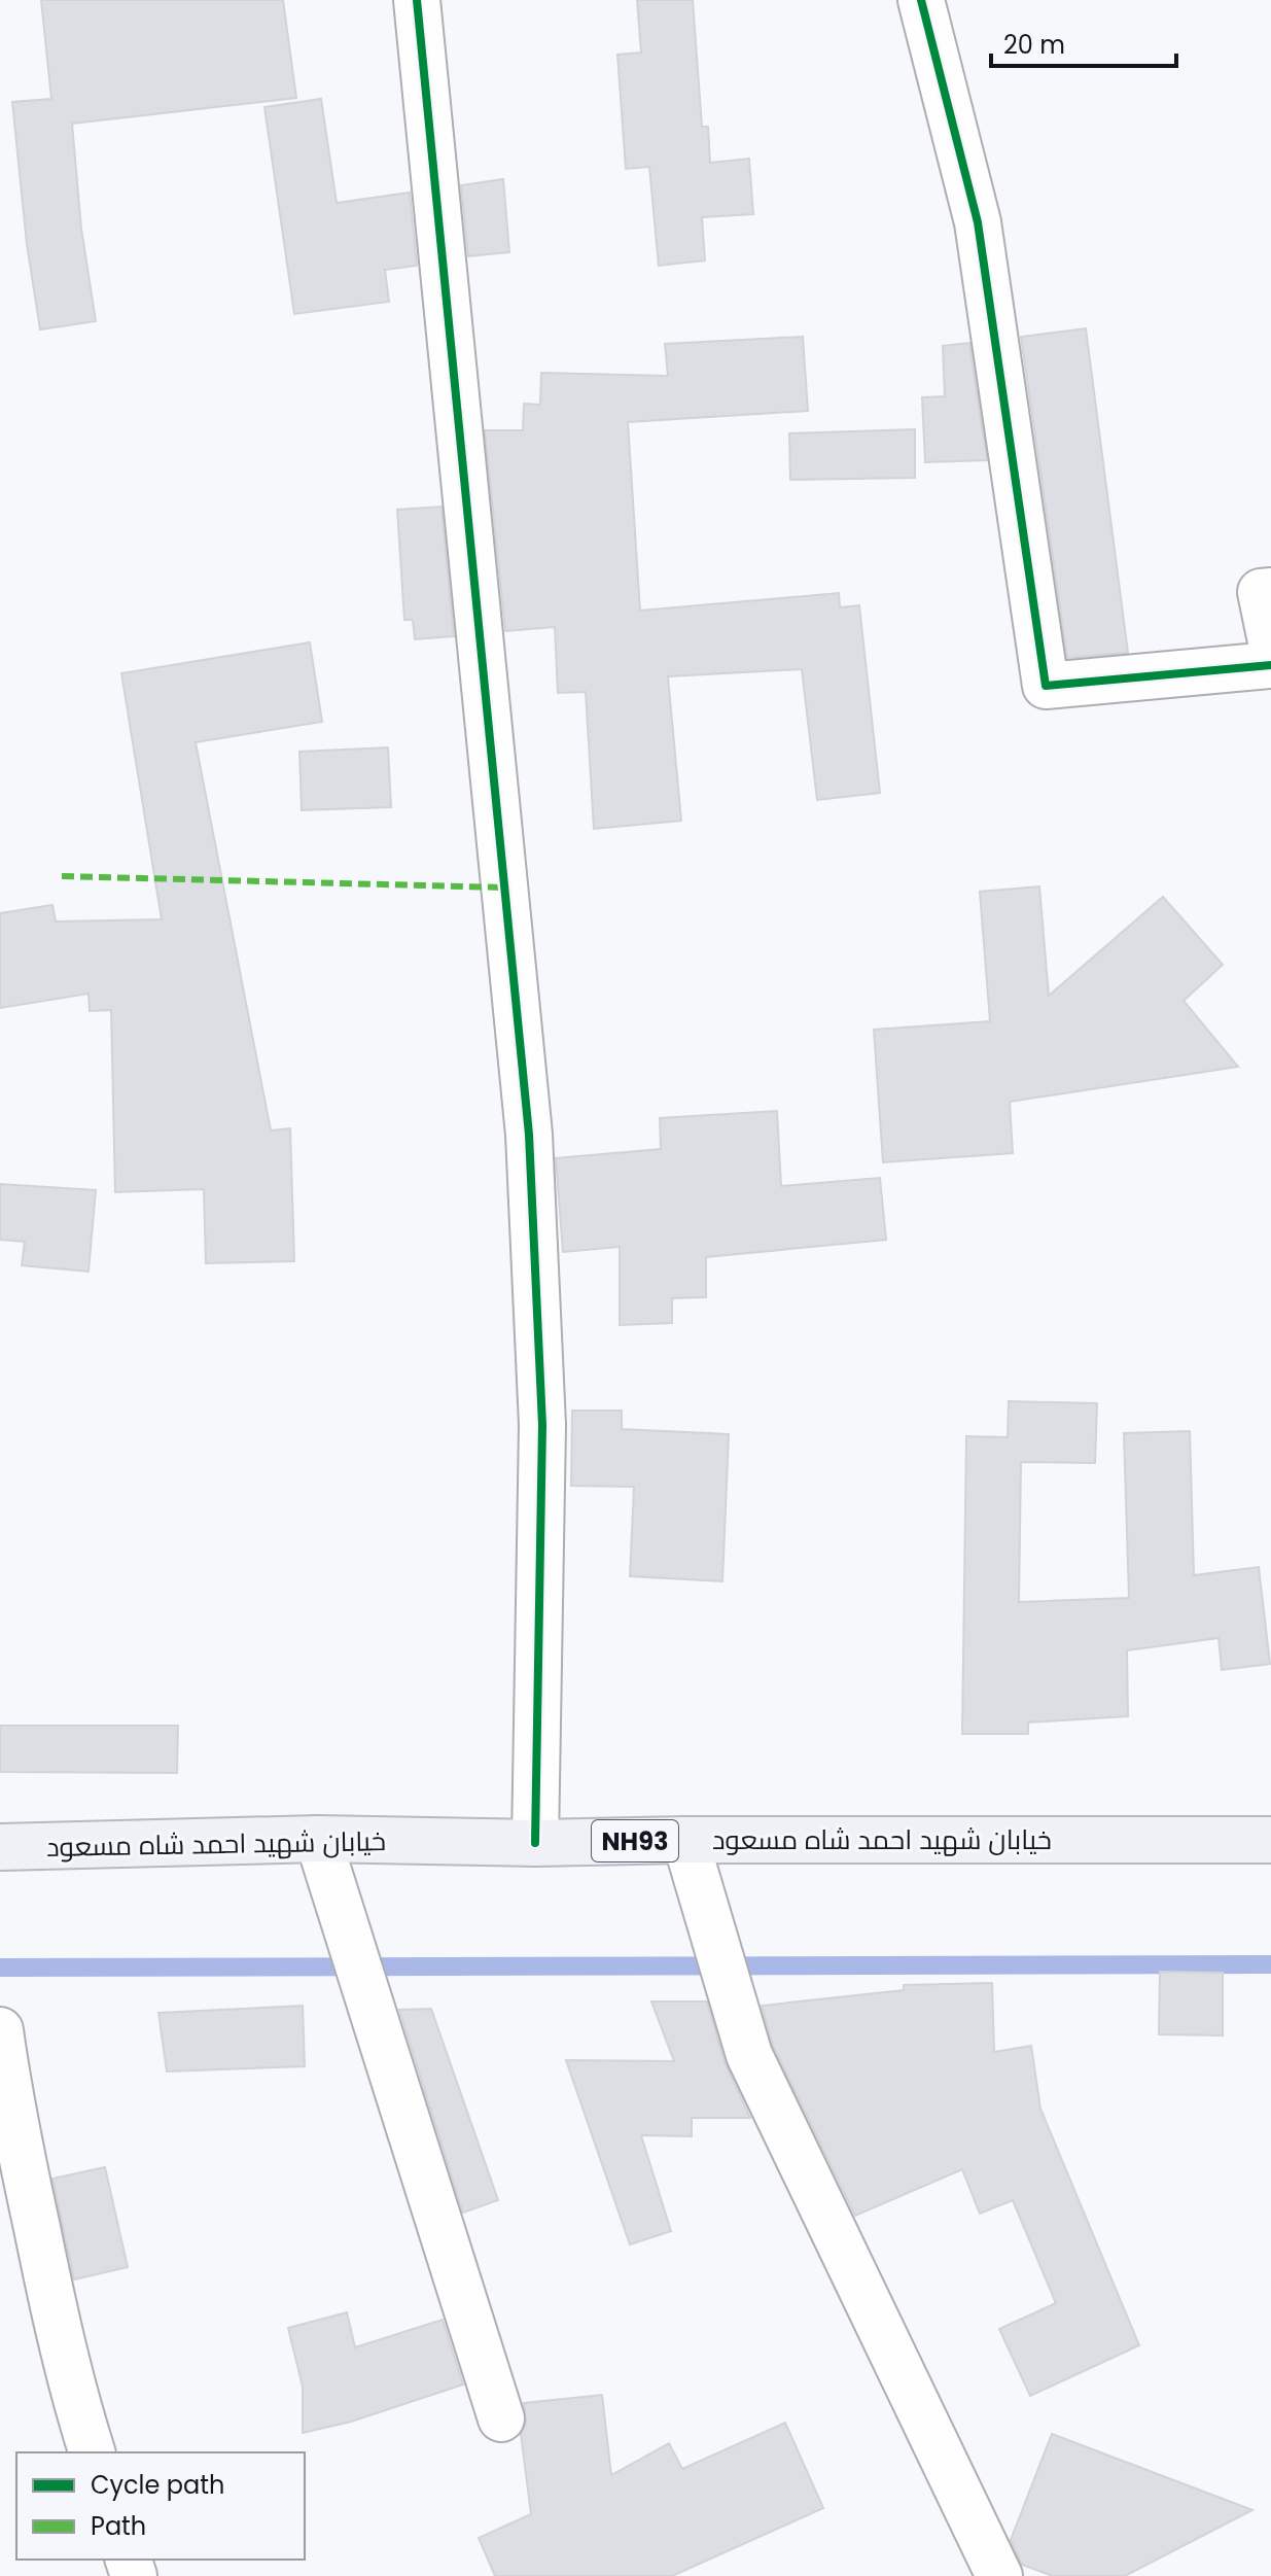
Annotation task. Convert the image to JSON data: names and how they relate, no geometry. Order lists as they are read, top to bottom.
{
  "streets": {
    "main road": ["خیابان شهید احمد شاه مسعود", "NH93"]
  },
  "legend": ["Cycle path", "Path"],
  "scale_bar": "20 m"
}
